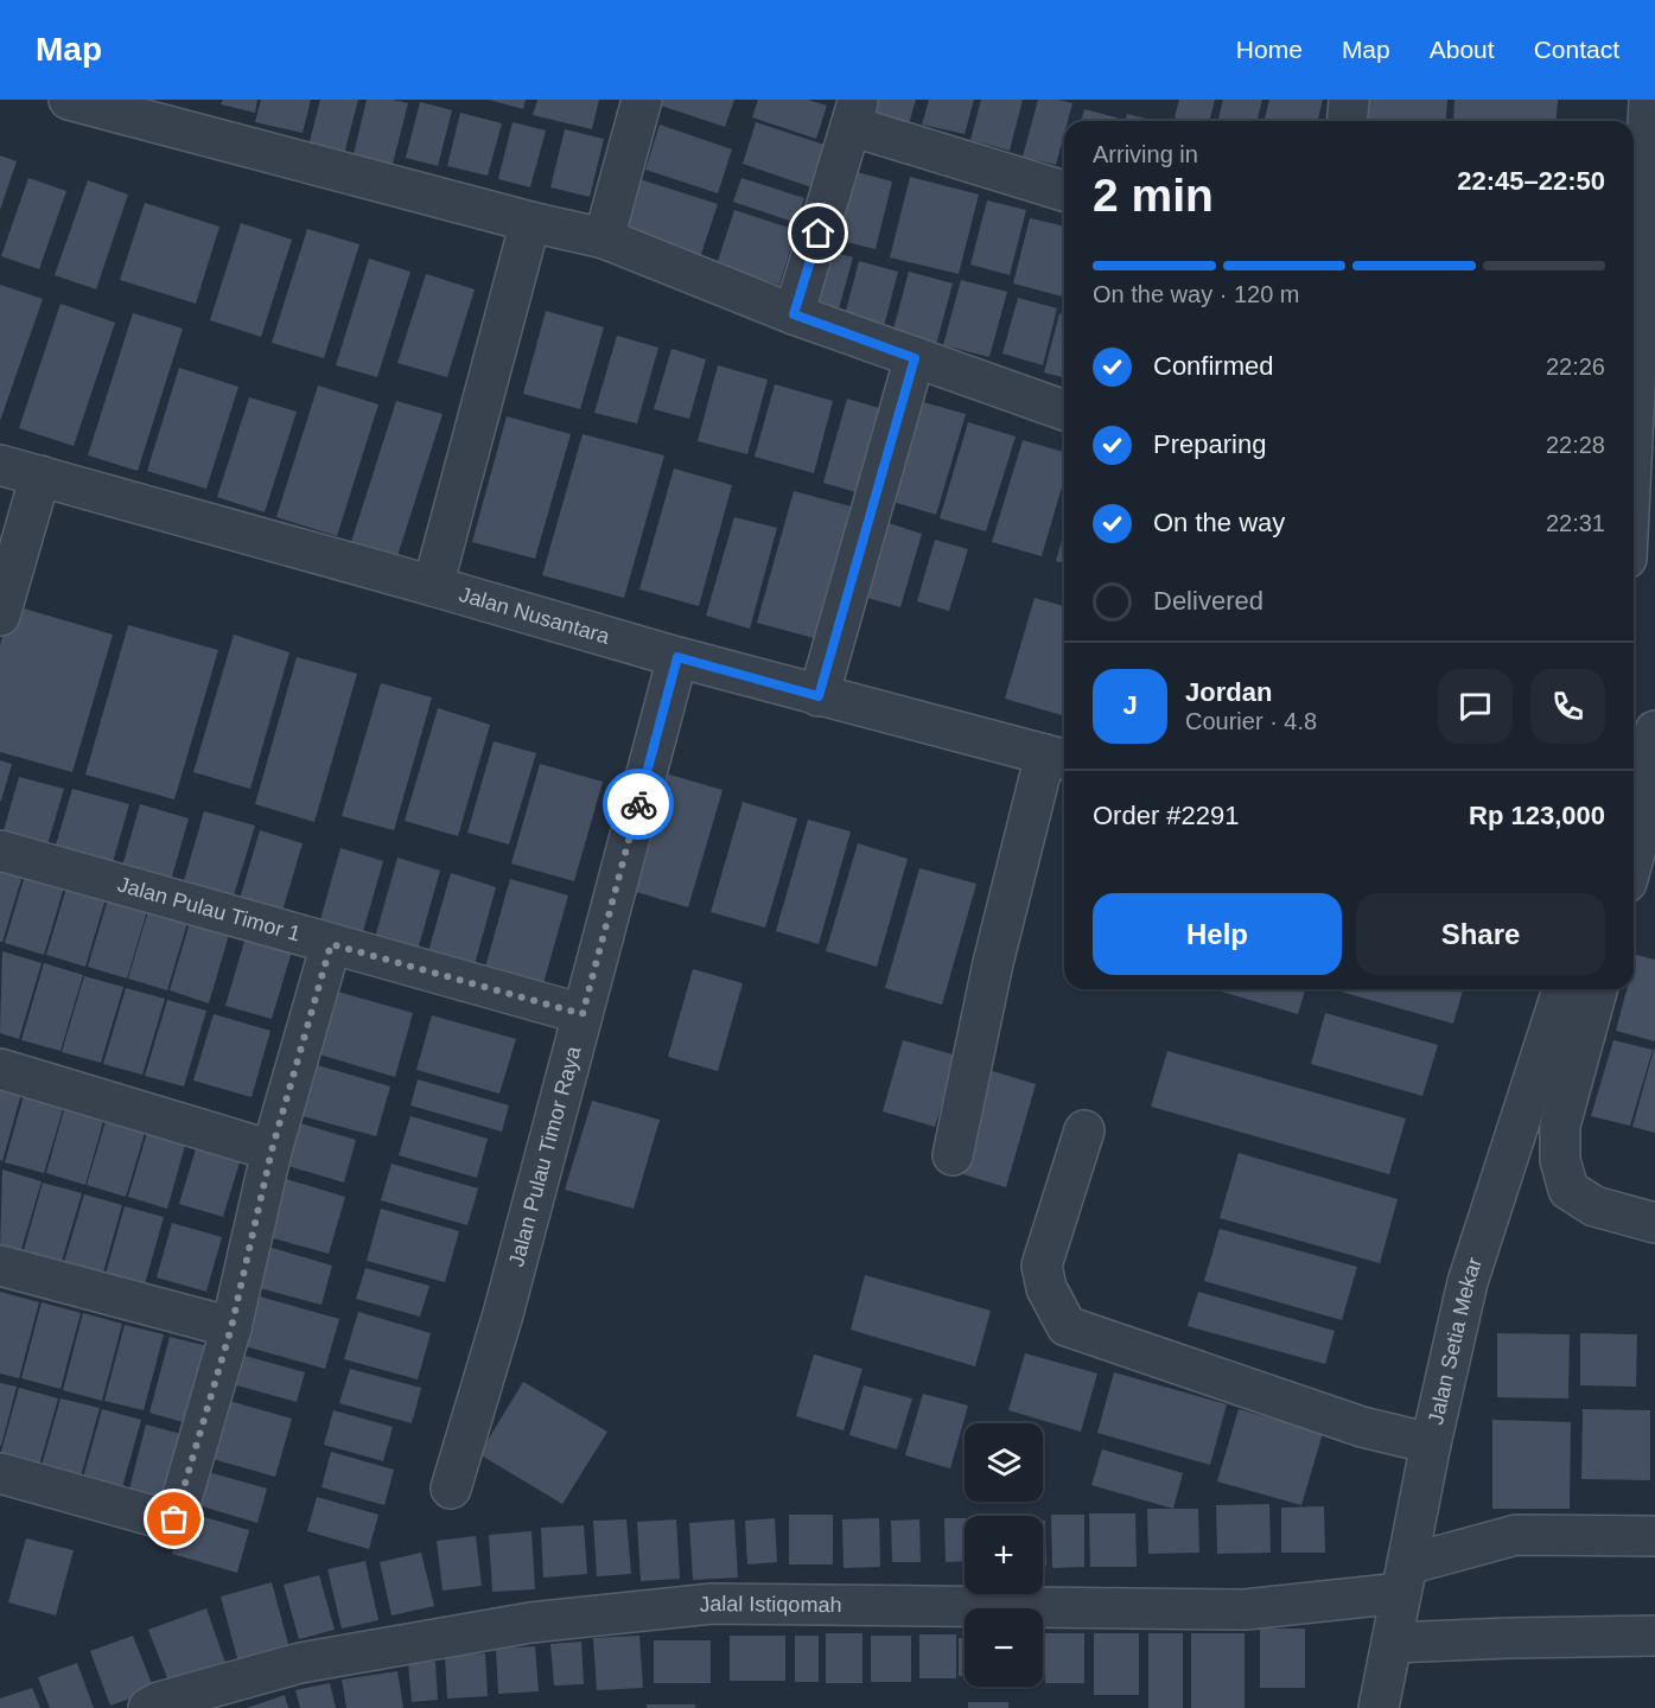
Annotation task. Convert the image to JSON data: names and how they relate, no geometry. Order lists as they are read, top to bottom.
{
  "streets": {
    "street": [
      "Jalan Nusantara",
      "Jalan Pulau Timor 1",
      "Jalan Pulau Timor Raya",
      "Jalan Setia Mekar",
      "Jalal Istiqomah"
    ]
  },
  "crossings": [
    ["Jalan Nusantara", "Jalan Pulau Timor Raya"],
    ["Jalan Pulau Timor 1", "Jalan Pulau Timor Raya"],
    ["Jalan Setia Mekar", "Jalal Istiqomah"]
  ],
  "page": {
    "header": "Map",
    "nav": [
      "Home",
      "Map",
      "About",
      "Contact"
    ],
    "heading": ["2 min", "Arriving in", "22:45–22:50"],
    "panel": [
      "Jordan",
      "Courier · 4.8",
      "Order #2291",
      "Rp 123,000"
    ],
    "bar": "On the way · 120 m",
    "list": [
      ["Confirmed", "22:26"],
      ["Preparing", "22:28"],
      ["On the way", "22:31"],
      "Delivered"
    ],
    "round": "J",
    "buttons": ["Help", "Share"],
    "map_buttons": ["+", "−"]
  }
}
